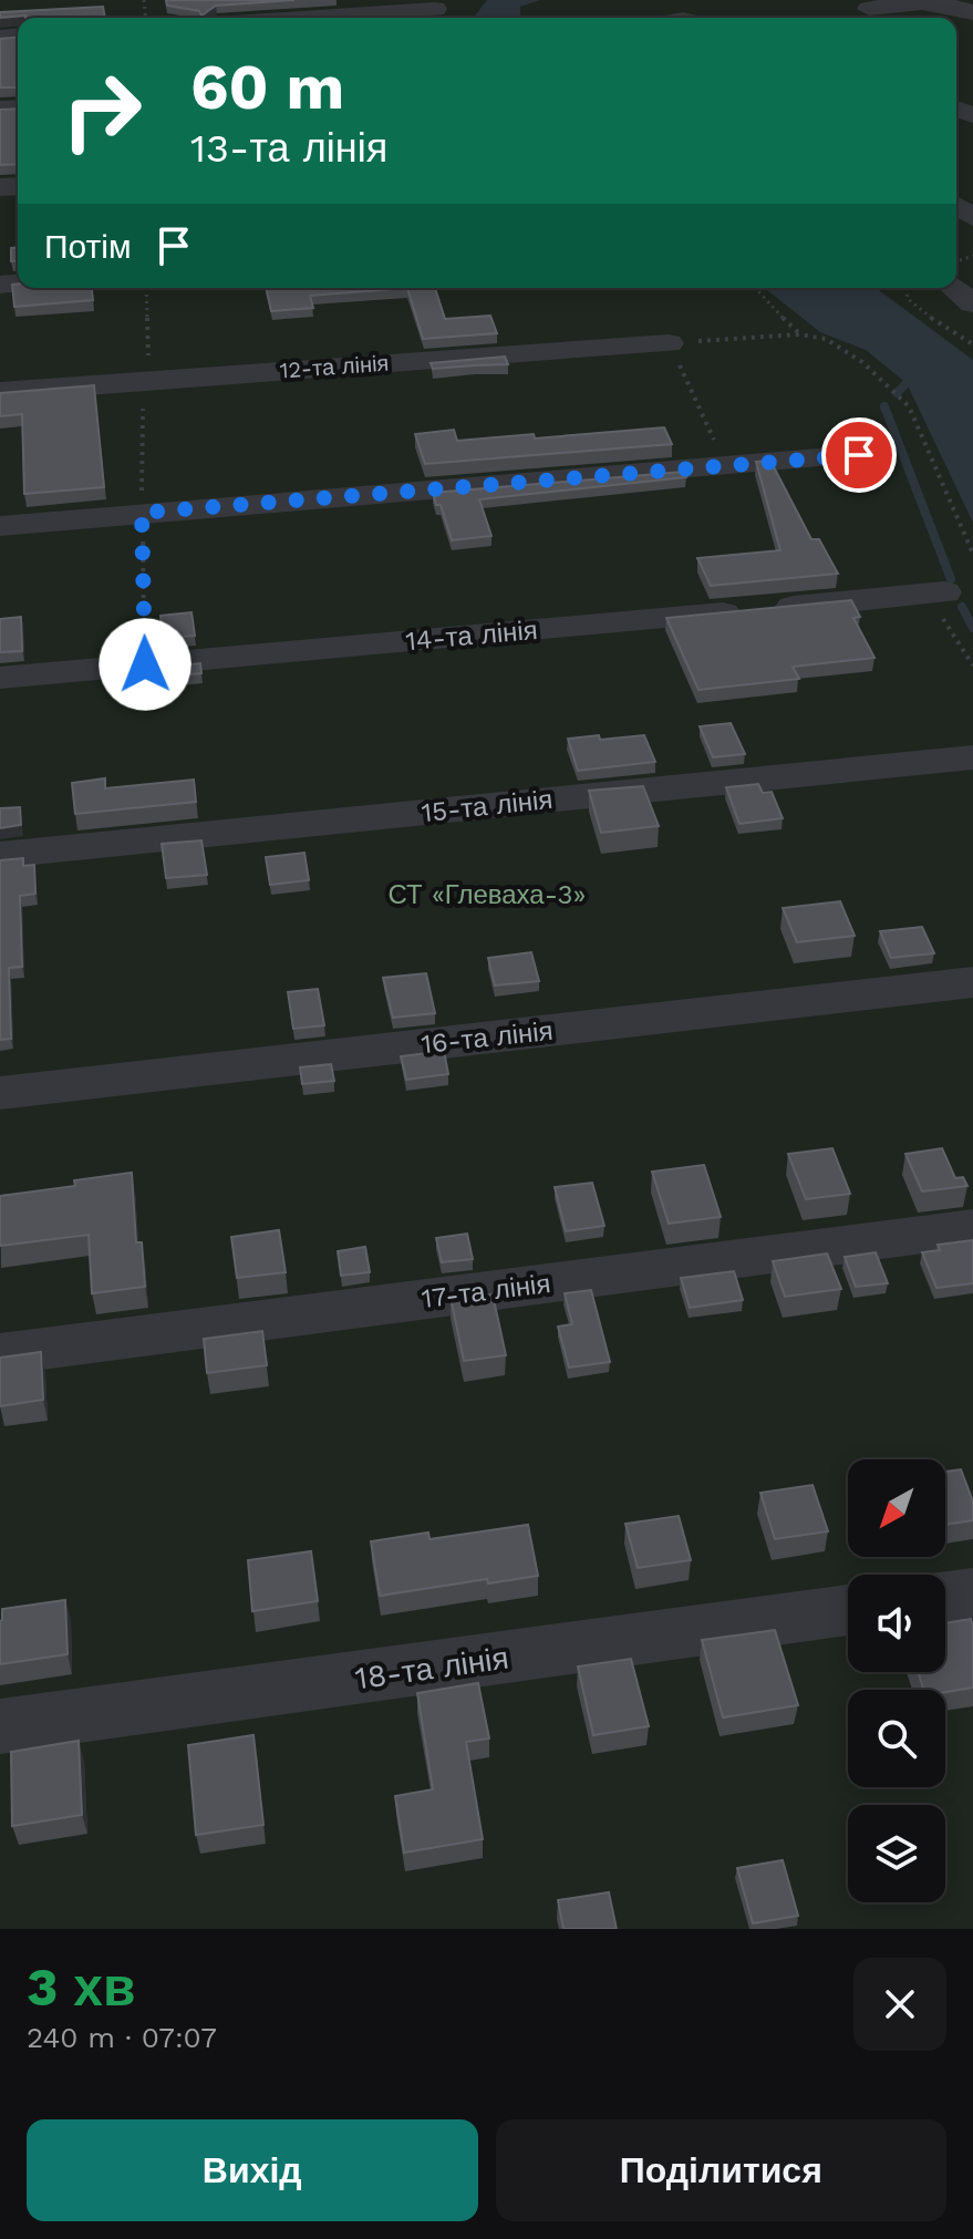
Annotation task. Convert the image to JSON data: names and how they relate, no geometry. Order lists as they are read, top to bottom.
{
  "streets": {
    "lane": [
      "12-та лінія",
      "14-та лінія",
      "15-та лінія",
      "16-та лінія",
      "17-та лінія",
      "18-та лінія"
    ]
  },
  "parks": ["СТ «Глеваха-3»"],
  "north": "bottom left",
  "page": {
    "turn": ["60 m", "13-та лінія"],
    "then": "Потім",
    "heading": ["3 хв", "240 m · 07:07"],
    "buttons": ["Вихід", "Поділитися"]
  }
}
